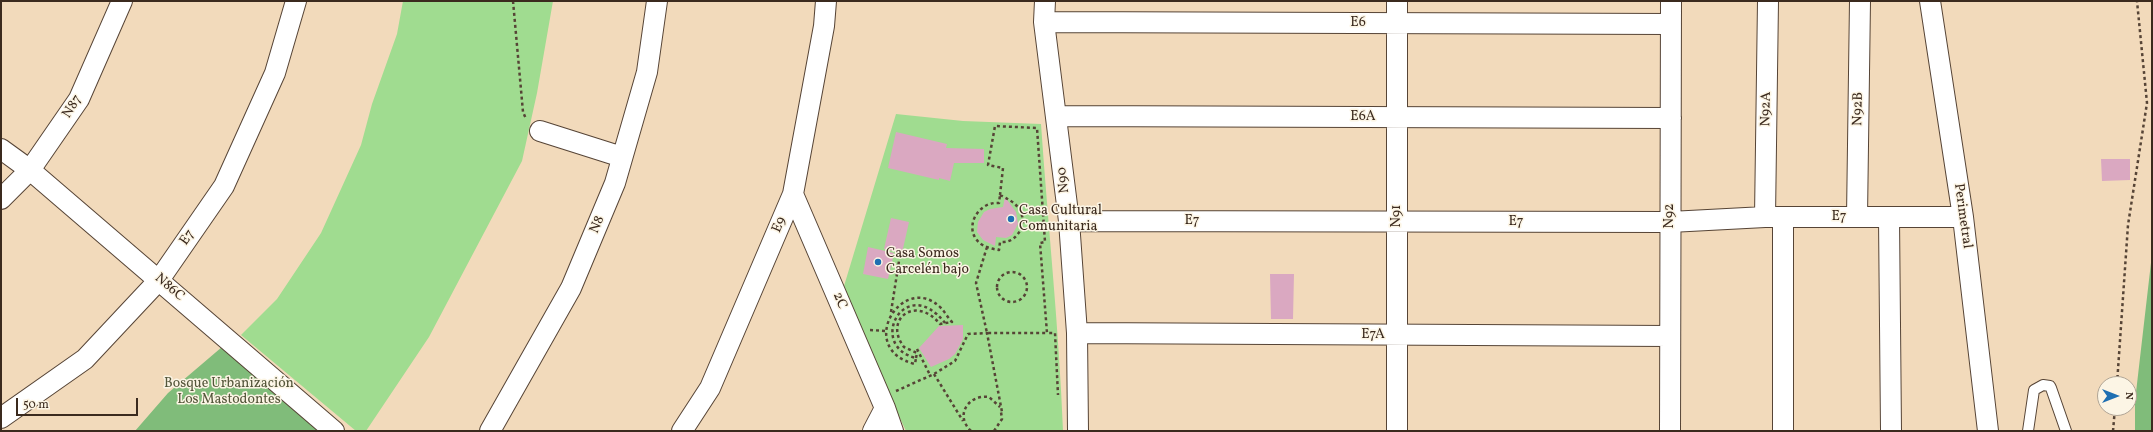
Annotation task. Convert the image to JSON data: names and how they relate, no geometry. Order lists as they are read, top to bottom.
{
  "streets": {
    "street": [
      "E6",
      "N87",
      "N92A",
      "N92B",
      "E6A",
      "N90",
      "N91",
      "N92",
      "Perimetral",
      "E7",
      "N8",
      "E9",
      "N86C",
      "2C",
      "E7A"
    ]
  },
  "crossings": [
    ["E6", "N90"],
    ["E6", "N91"],
    ["E6", "N92"],
    ["N87", "N86C"],
    ["N92A", "E7"],
    ["N92B", "E7"],
    ["E6A", "N90"],
    ["E6A", "N91"],
    ["E6A", "N92"],
    ["N90", "E7"],
    ["N90", "E7A"],
    ["N91", "E7"],
    ["N91", "E7A"],
    ["N92", "E7"],
    ["N92", "E7A"],
    ["Perimetral", "E7"],
    ["E7", "N86C"],
    ["E9", "2C"]
  ],
  "parks": ["Bosque Urbanización Los Mastodontes"],
  "places": ["Casa Cultural Comunitaria", "Casa Somos Carcelén bajo"],
  "scale_bar": "50 m",
  "north": "right"
}
